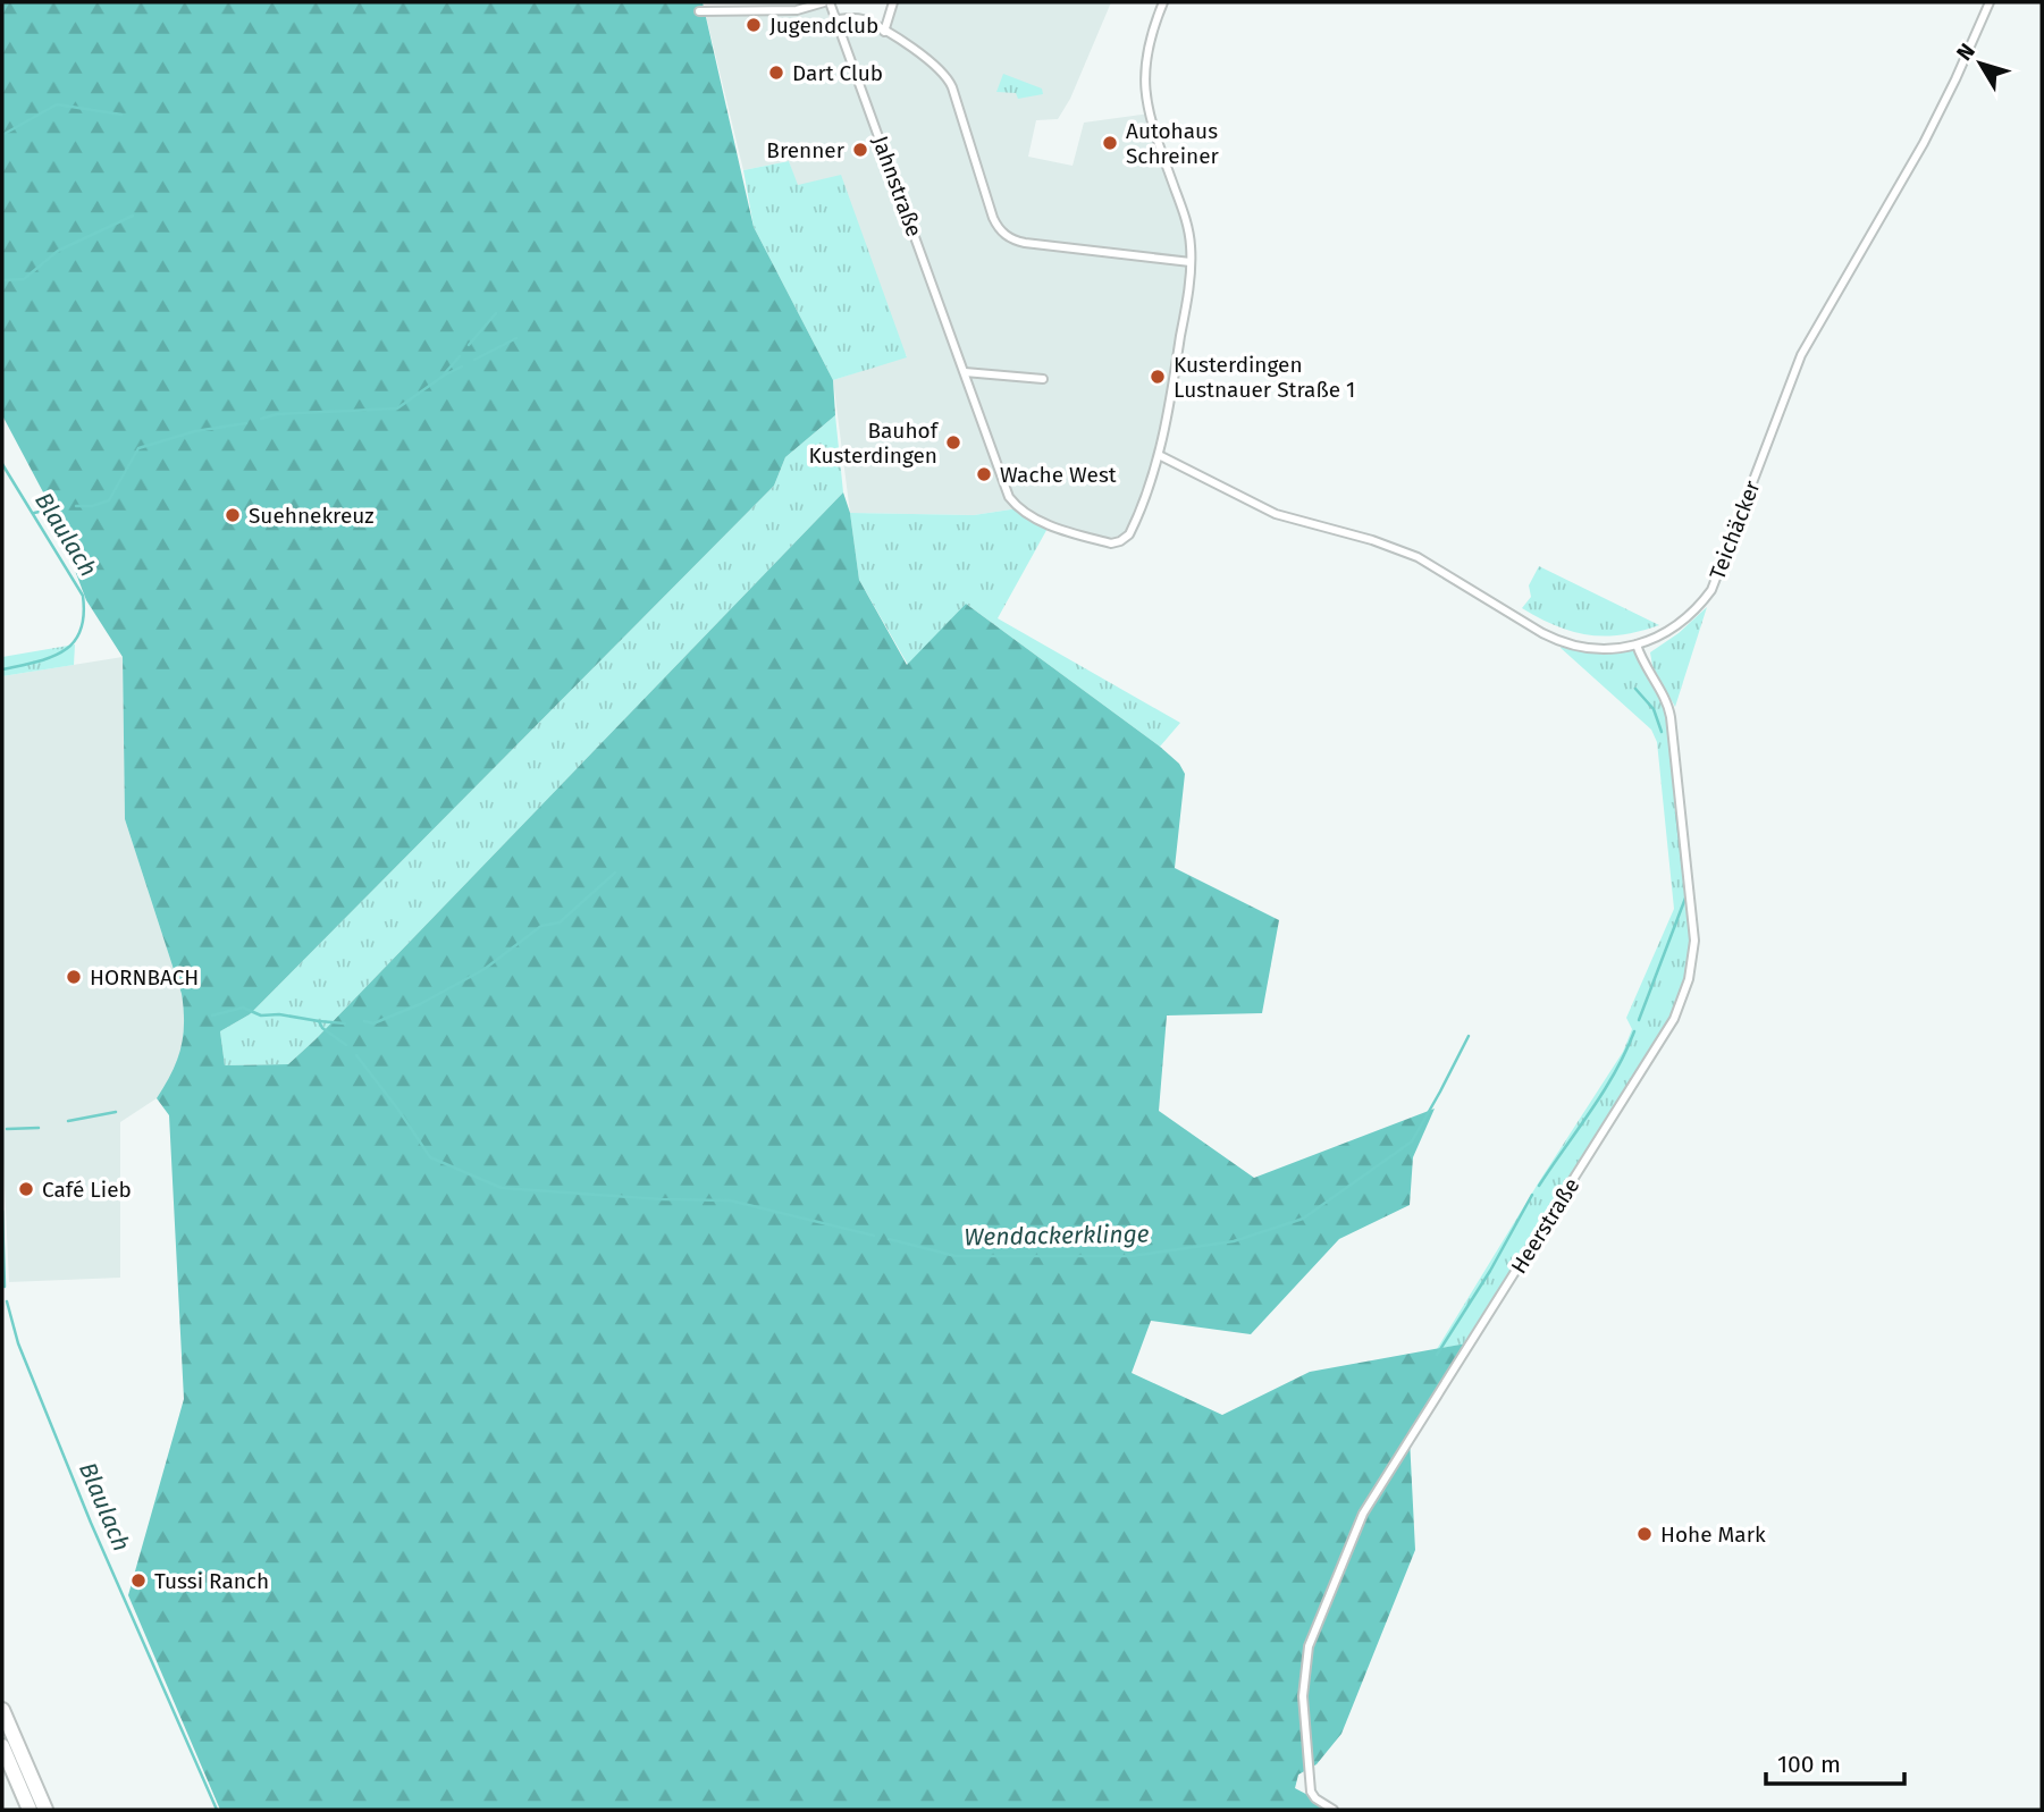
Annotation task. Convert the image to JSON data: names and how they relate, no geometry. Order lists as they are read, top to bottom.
{
  "streets": {
    "street": ["Jahnstraße", "Teichäcker", "Heerstraße"]
  },
  "crossings": [
    ["Jahnstraße", "Teichäcker"],
    ["Teichäcker", "Heerstraße"]
  ],
  "water": ["Blaulach", "Wendackerklinge"],
  "places": [
    "Jugendclub",
    "Dart Club",
    "Autohaus Schreiner",
    "Brenner",
    "Kusterdingen Lustnauer Straße 1",
    "Bauhof Kusterdingen",
    "Wache West",
    "Suehnekreuz",
    "HORNBACH",
    "Café Lieb",
    "Hohe Mark",
    "Tussi Ranch"
  ],
  "scale_bar": "100 m",
  "north": "top left"
}
